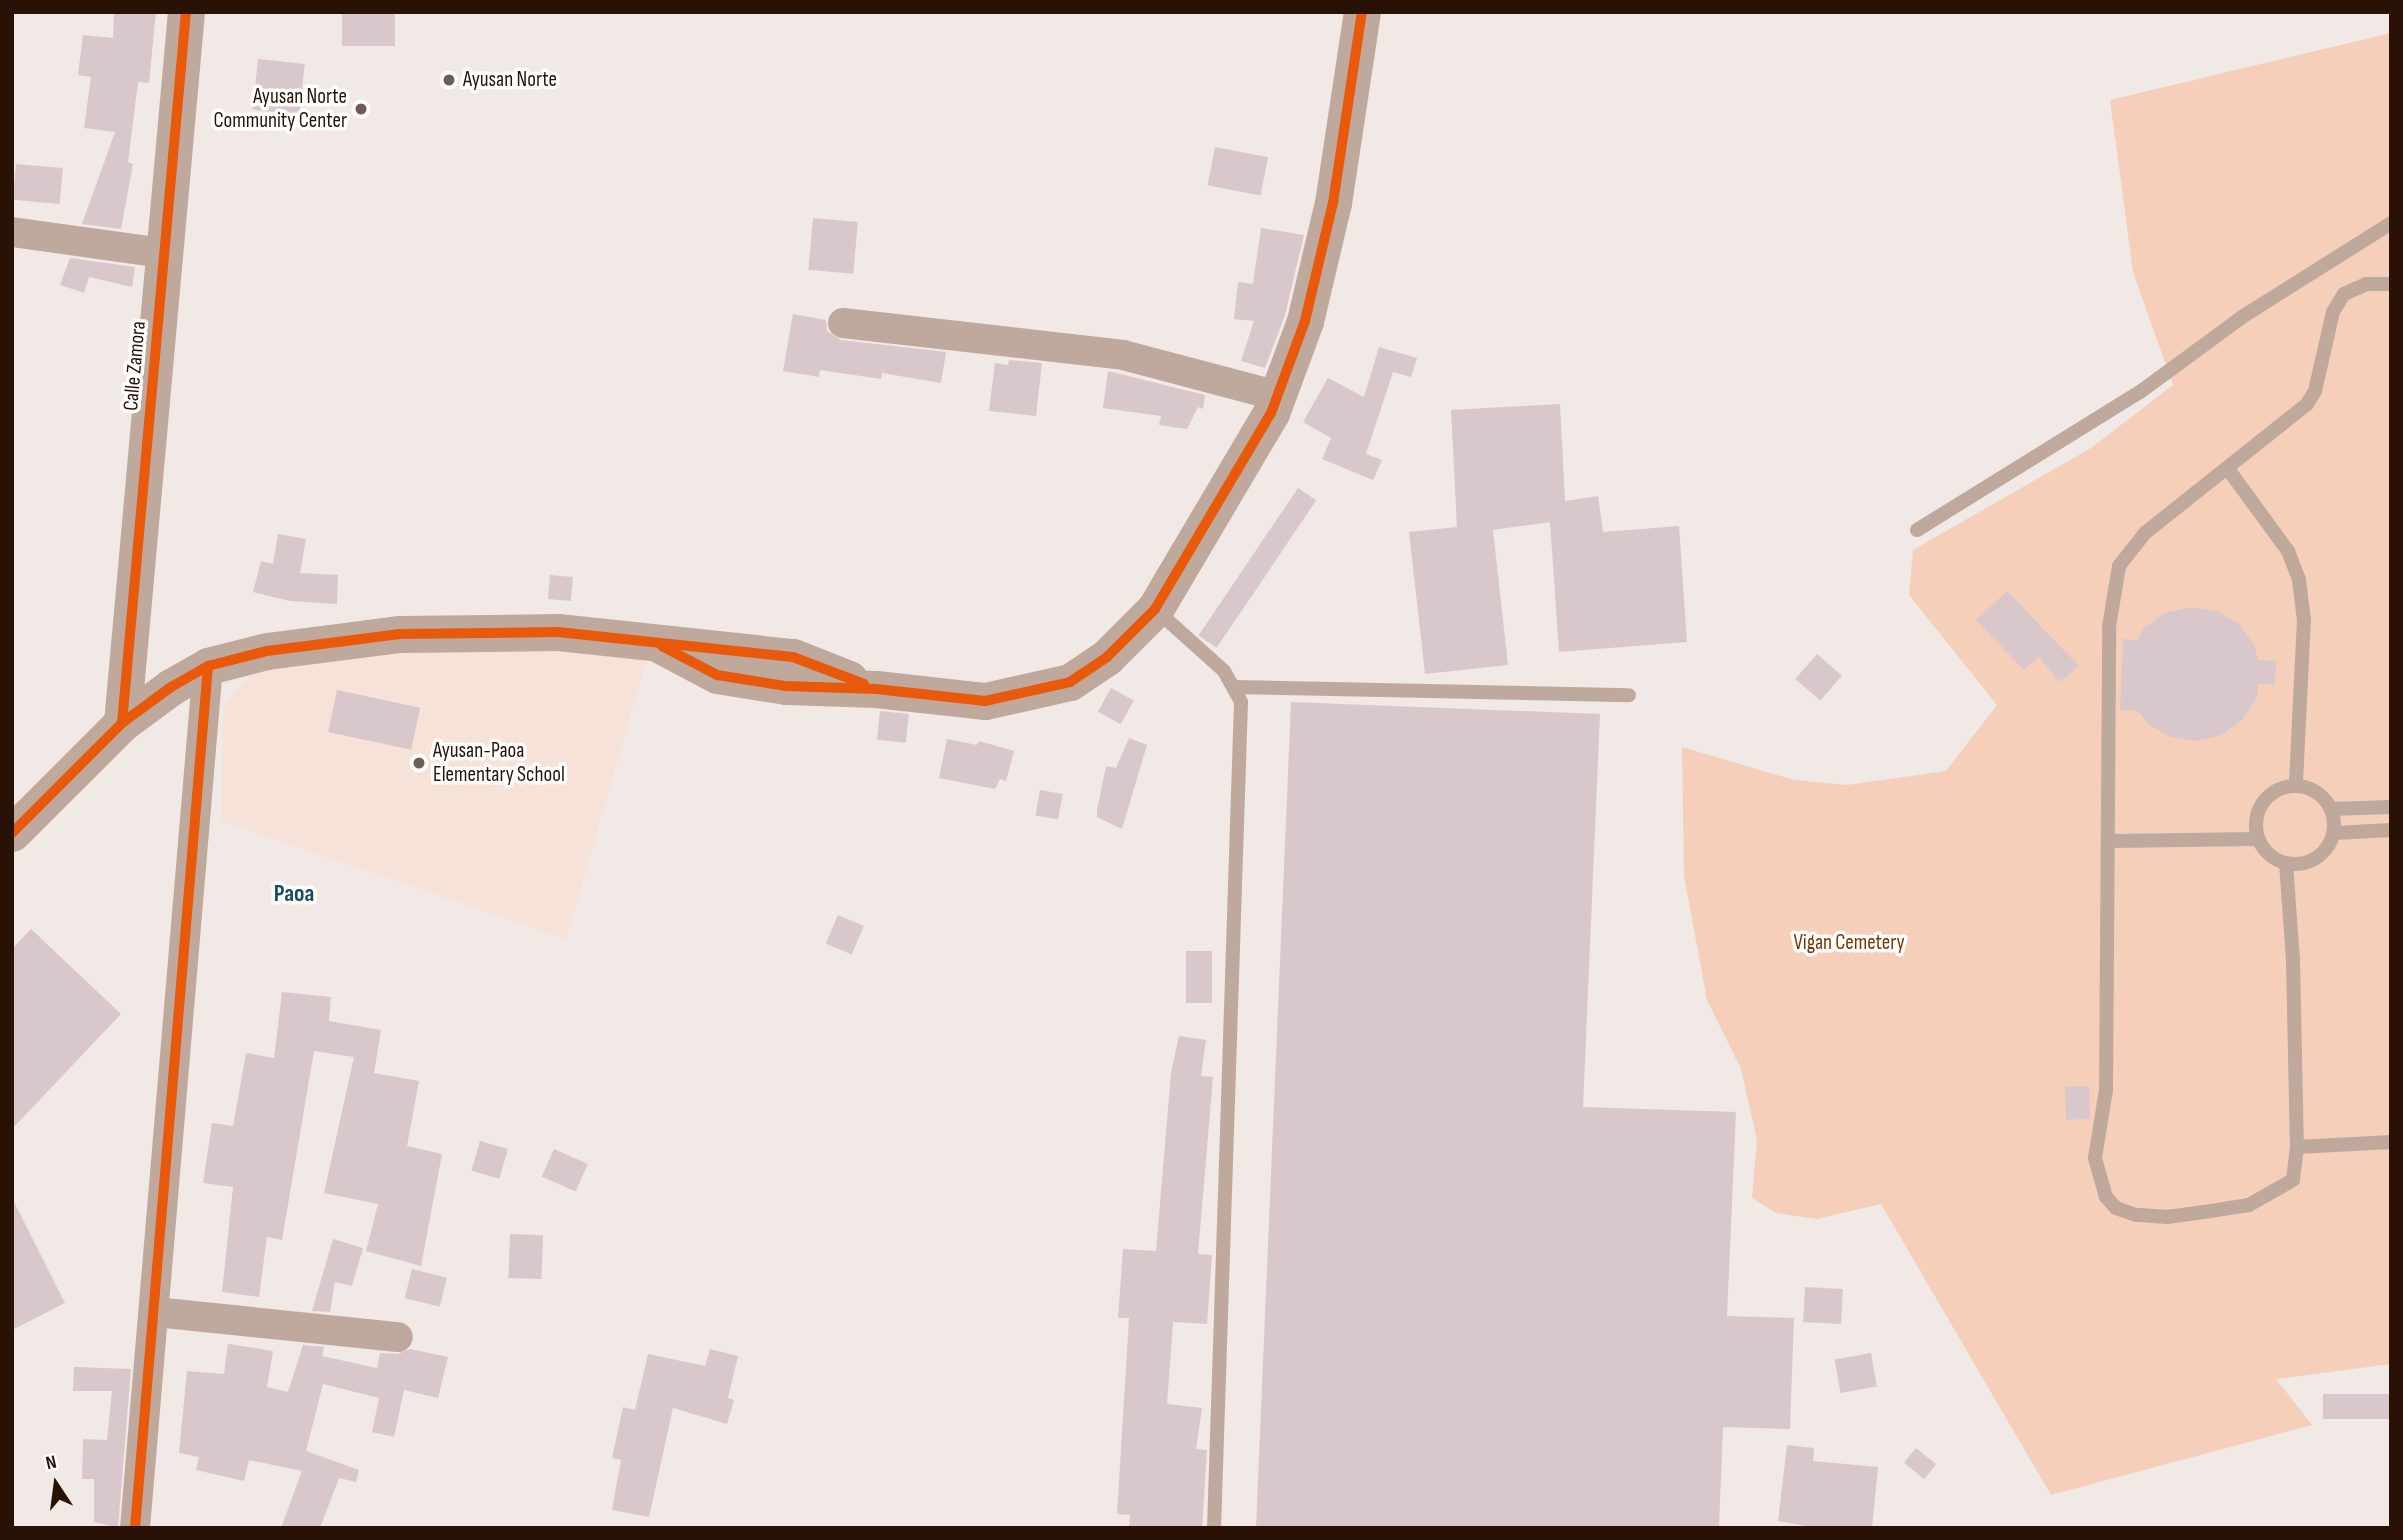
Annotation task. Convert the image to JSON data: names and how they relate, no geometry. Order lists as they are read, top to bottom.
{
  "streets": {
    "street": ["Calle Zamora"]
  },
  "districts": ["Paoa"],
  "parks": ["Vigan Cemetery"],
  "places": ["Ayusan Norte", "Ayusan Norte Community Center", "Ayusan-Paoa Elementary School"],
  "north": "top"
}
